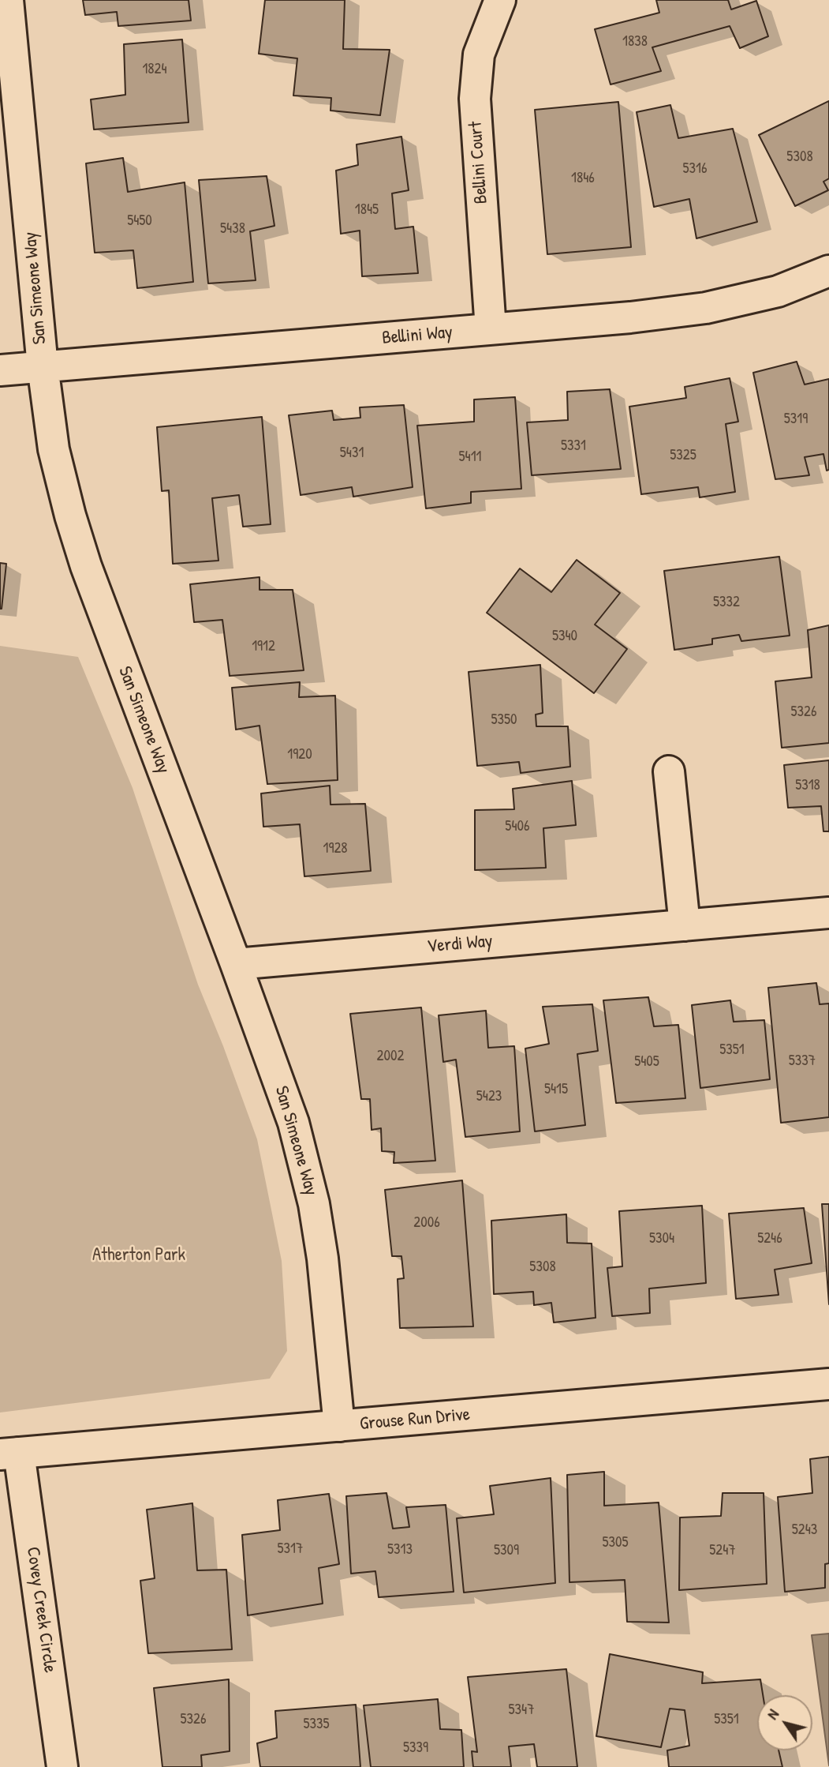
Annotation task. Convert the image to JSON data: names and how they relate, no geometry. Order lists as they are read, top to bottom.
{
  "streets": {
    "street": [
      "Bellini Court",
      "San Simeone Way",
      "Bellini Way",
      "Verdi Way",
      "Grouse Run Drive",
      "Covey Creek Circle"
    ]
  },
  "crossings": [
    ["Bellini Court", "Bellini Way"],
    ["San Simeone Way", "Bellini Way"],
    ["San Simeone Way", "Verdi Way"],
    ["San Simeone Way", "Grouse Run Drive"],
    ["Grouse Run Drive", "Covey Creek Circle"]
  ],
  "parks": ["Atherton Park"],
  "house_numbers": [
    "1838",
    "1824",
    "5308",
    "5316",
    "1846",
    "1845",
    "5450",
    "5438",
    "5319",
    "5331",
    "5431",
    "5325",
    "5411",
    "5332",
    "5340",
    "1912",
    "5326",
    "5350",
    "1920",
    "5318",
    "5406",
    "1928",
    "5351",
    "2002",
    "5337",
    "5405",
    "5415",
    "5423",
    "2006",
    "5304",
    "5246",
    "5308",
    "5243",
    "5305",
    "5317",
    "5313",
    "5309",
    "5247",
    "5347",
    "5326",
    "5351",
    "5335",
    "5339"
  ],
  "north": "top left"
}
